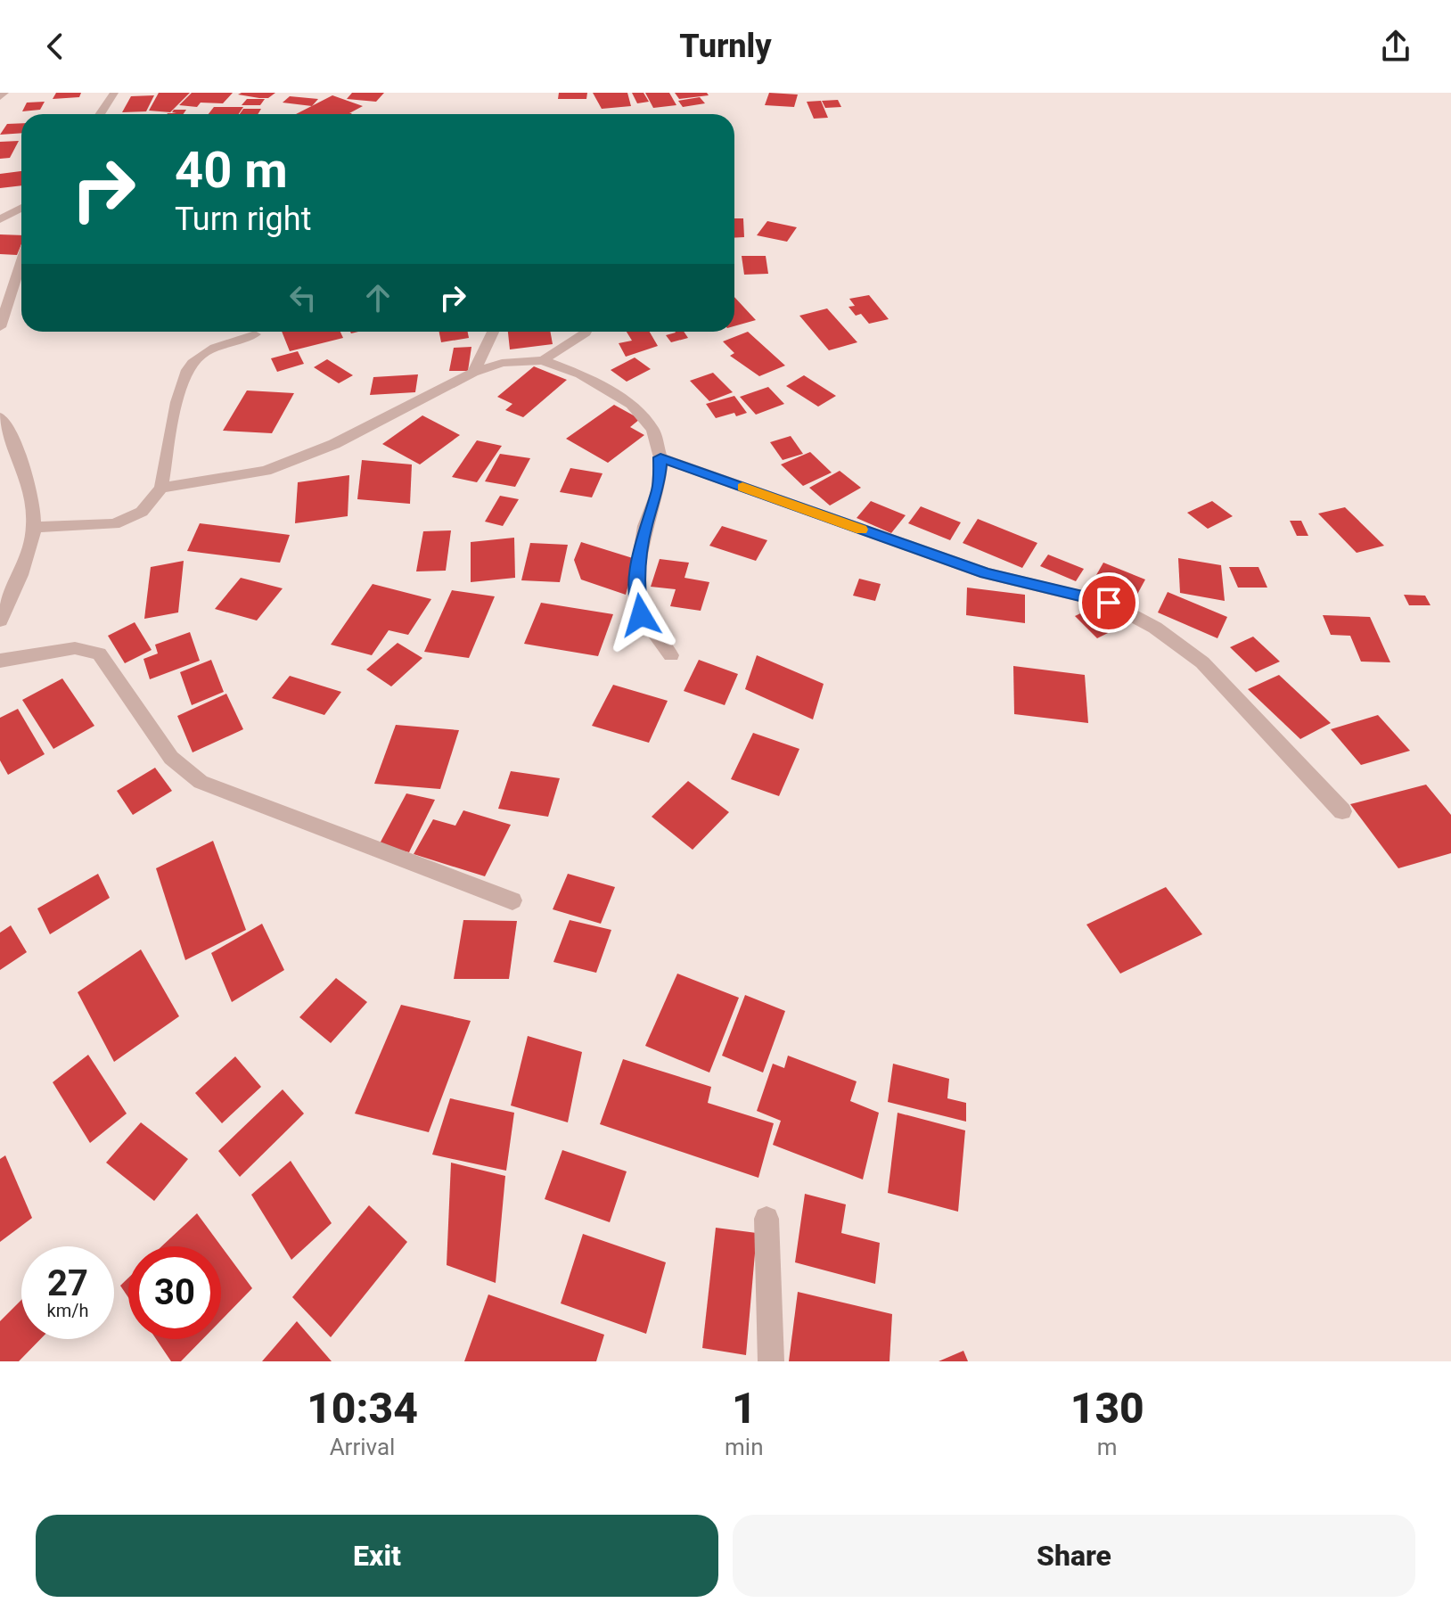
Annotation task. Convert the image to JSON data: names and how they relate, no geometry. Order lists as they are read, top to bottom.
{
  "page": {
    "header": "Turnly",
    "turn": ["40 m", "Turn right"],
    "speed": "27 km/h",
    "limit": "30",
    "eta": [
      "10:34",
      "Arrival",
      "1",
      "min",
      "130",
      "m"
    ],
    "buttons": ["Exit", "Share"]
  }
}
